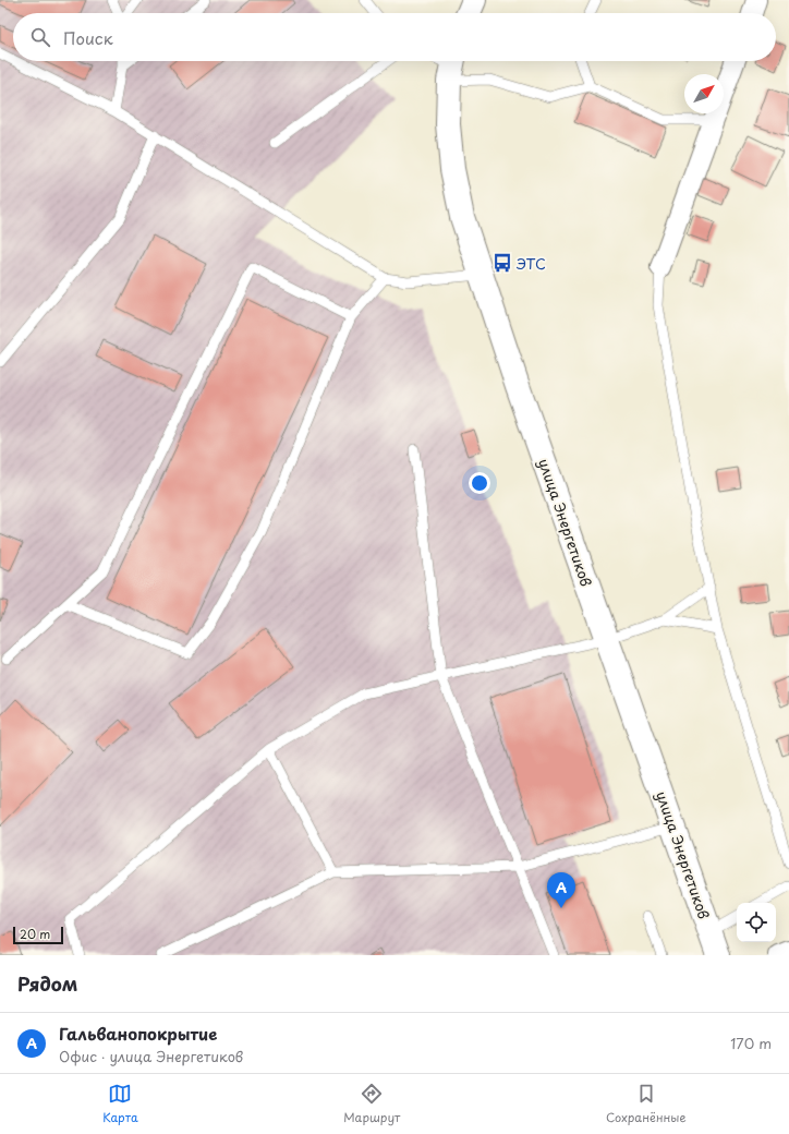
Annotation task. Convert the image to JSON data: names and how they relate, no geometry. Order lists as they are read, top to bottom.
{
  "streets": {
    "street": ["улица Энергетиков"]
  },
  "places": {
    "bus stop": ["ЭТС"]
  },
  "scale_bar": "20 m",
  "north": "top right",
  "page": {
    "search": "Поиск",
    "pins": "A",
    "scale": "20 m",
    "heading": "Рядом",
    "list": [
      {
        "mark": "A",
        "name": "Гальванопокрытие",
        "note": "Офис · улица Энергетиков",
        "value": "170 m"
      }
    ],
    "nav": ["Карта", "Маршрут", "Сохранённые"]
  }
}
